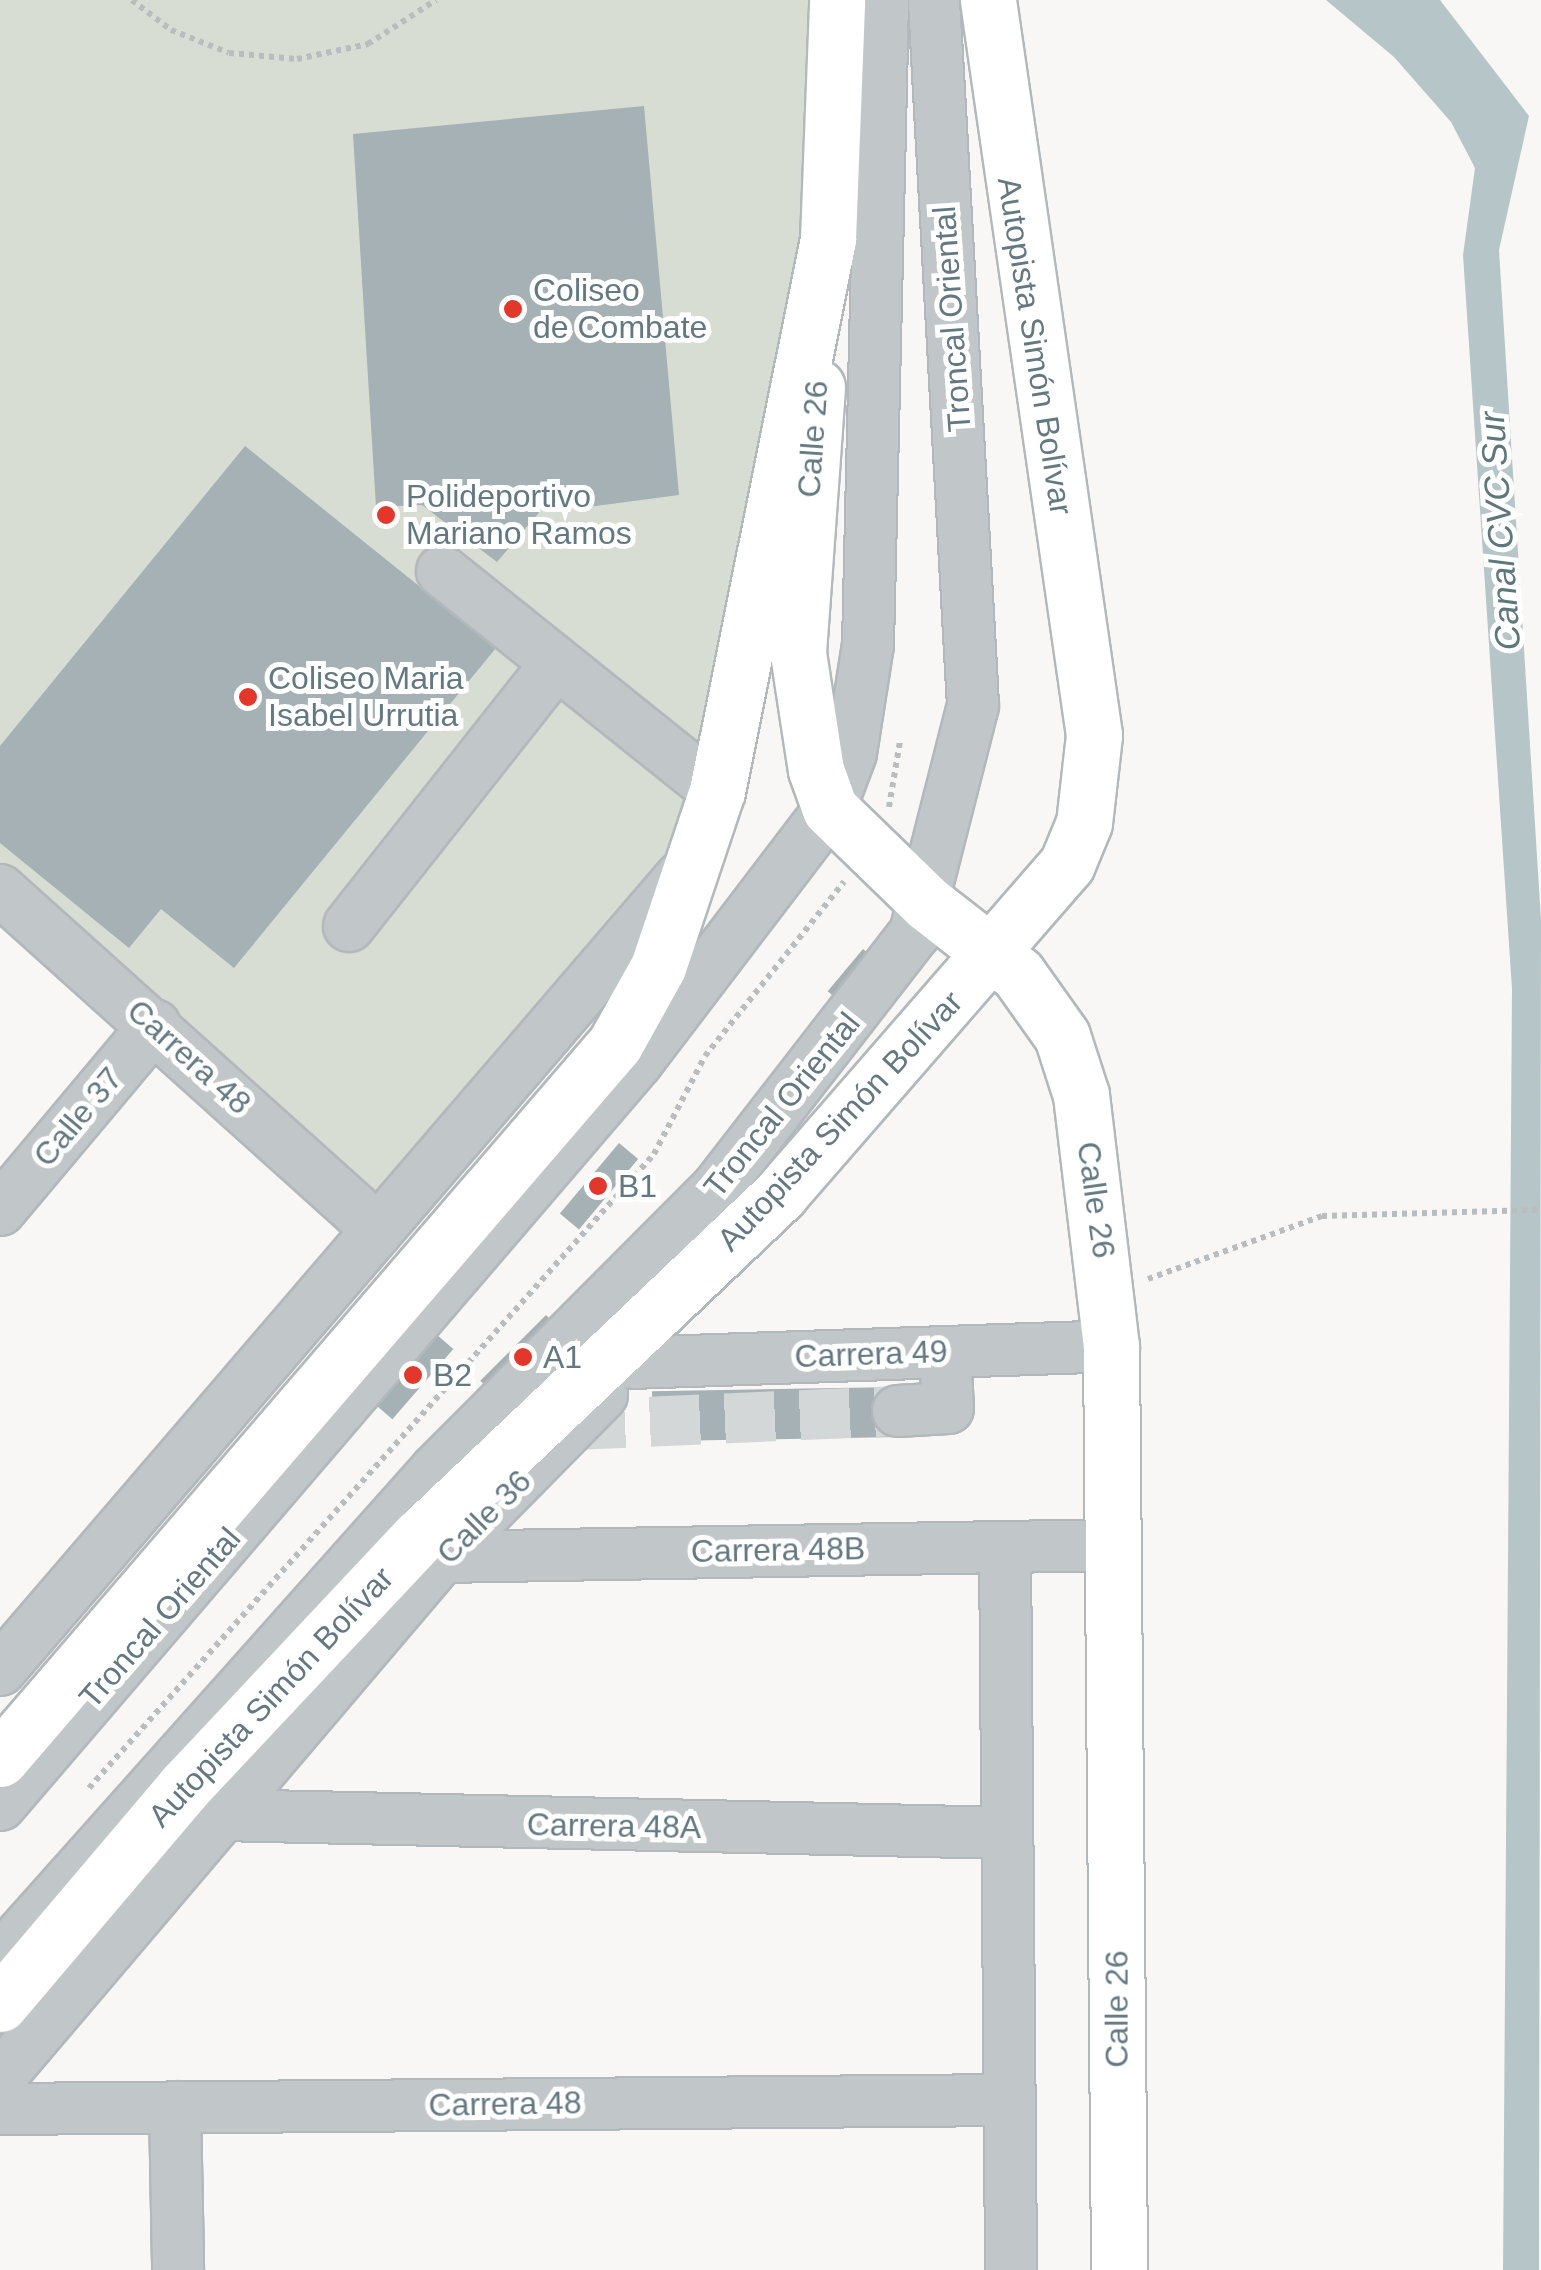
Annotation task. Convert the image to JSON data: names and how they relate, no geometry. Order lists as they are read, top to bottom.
{
  "streets": {
    "main road": ["Autopista Simón Bolívar", "Calle 26"],
    "street": [
      "Troncal Oriental",
      "Carrera 48",
      "Calle 37",
      "Carrera 49",
      "Calle 36",
      "Carrera 48B",
      "Carrera 48A"
    ]
  },
  "crossings": [
    ["Troncal Oriental", "Calle 26"],
    ["Autopista Simón Bolívar", "Calle 26"],
    ["Autopista Simón Bolívar", "Calle 36"],
    ["Calle 26", "Carrera 49"],
    ["Calle 26", "Carrera 48B"],
    ["Carrera 48", "Calle 37"],
    ["Carrera 49", "Calle 36"],
    ["Calle 36", "Carrera 48B"],
    ["Calle 36", "Carrera 48A"]
  ],
  "water": ["Canal CVC Sur"],
  "places": [
    "Coliseo de Combate",
    "Polideportivo Mariano Ramos",
    "Coliseo Maria Isabel Urrutia",
    "B1",
    "A1",
    "B2"
  ]
}
